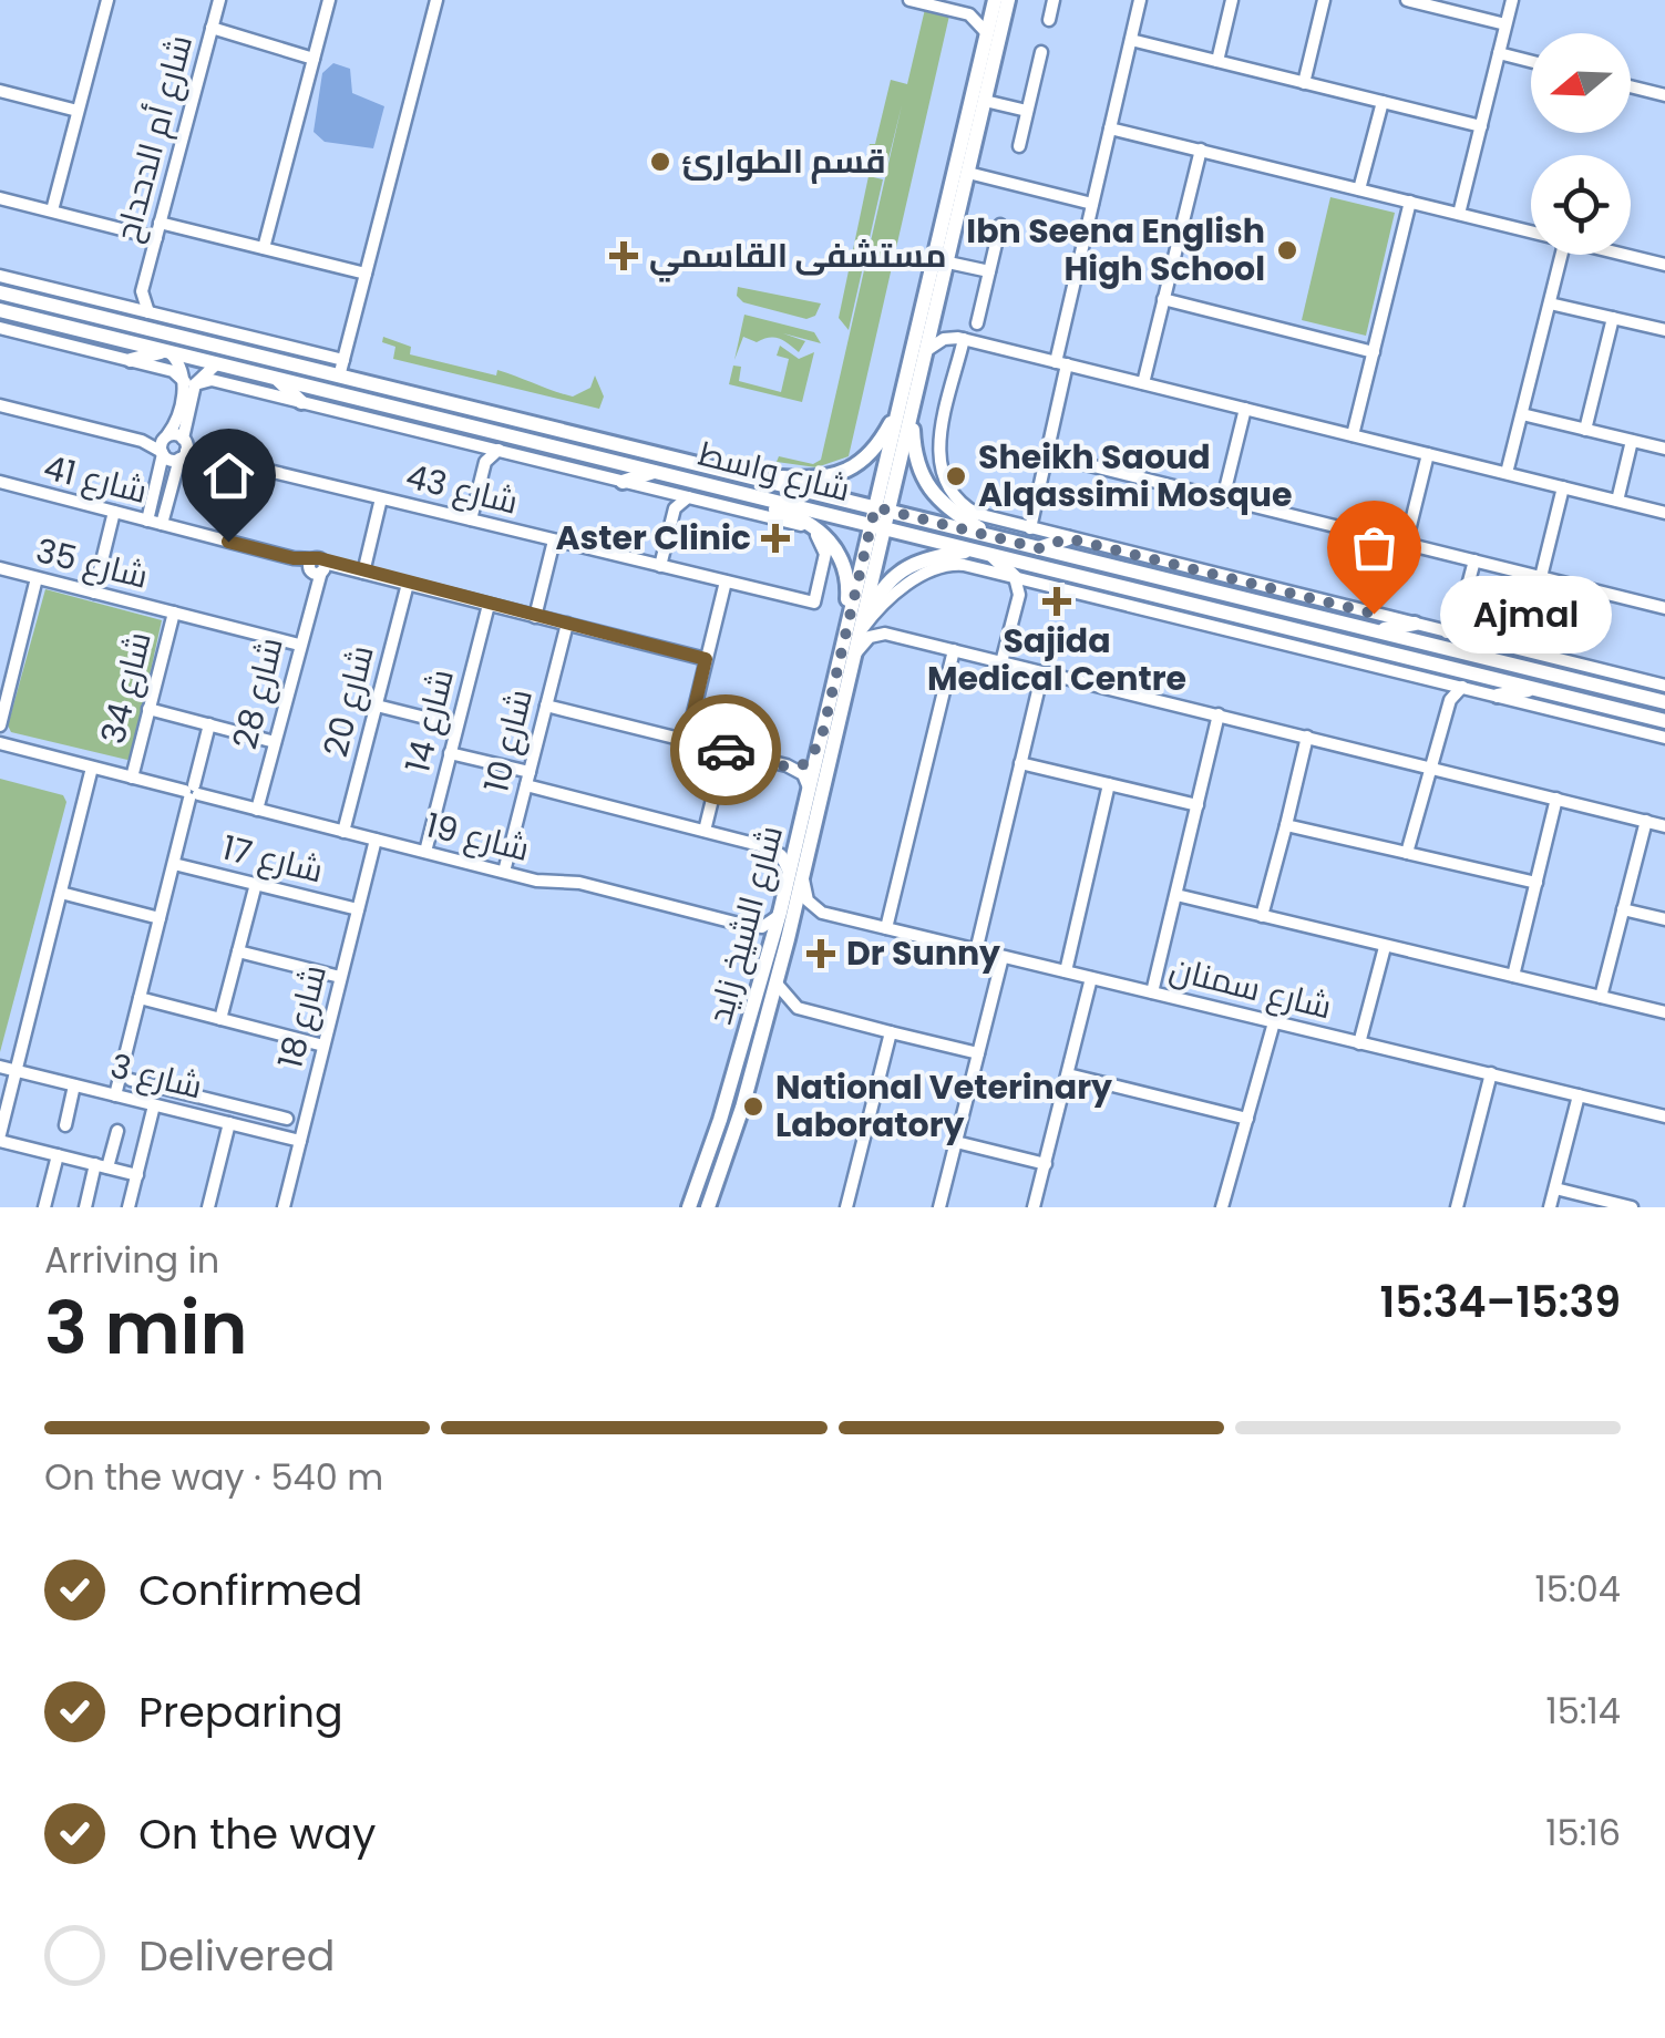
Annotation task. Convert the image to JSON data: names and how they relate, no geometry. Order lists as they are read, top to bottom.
{
  "streets": {
    "main road": ["شارع واسط", "شارع الشيخ زايد"],
    "street": [
      "شارع أم الدحداح",
      "شارع 41",
      "شارع 43",
      "شارع 35",
      "شارع 34",
      "شارع 28",
      "شارع 20",
      "شارع 14",
      "شارع 10",
      "شارع 19",
      "شارع 17",
      "شارع سمنان",
      "شارع 18",
      "شارع 3"
    ]
  },
  "crossings": [
    ["شارع واسط", "شارع الشيخ زايد"],
    ["شارع 41", "شارع 28"],
    ["شارع 35", "شارع 34"],
    ["شارع 35", "شارع 28"],
    ["شارع 34", "شارع 19"],
    ["شارع 28", "شارع 19"],
    ["شارع 20", "شارع 19"],
    ["شارع 14", "شارع 19"],
    ["شارع 10", "شارع 19"],
    ["شارع 19", "شارع 18"],
    ["شارع 17", "شارع 18"],
    ["شارع 18", "شارع 3"]
  ],
  "places": {
    "other": [
      "قسم الطوارئ",
      "Ibn Seena English High School",
      "Sheikh Saoud Alqassimi Mosque",
      "Ajmal",
      "National Veterinary Laboratory"
    ],
    "health": [
      "مستشفى القاسمي",
      "Aster Clinic",
      "Sajida Medical Centre",
      "Dr Sunny"
    ]
  },
  "north": "left",
  "page": {
    "bubble": "Ajmal",
    "heading": ["3 min", "Arriving in", "15:34–15:39"],
    "bar": "On the way · 540 m",
    "list": [
      ["Confirmed", "15:04"],
      ["Preparing", "15:14"],
      ["On the way", "15:16"],
      "Delivered"
    ]
  }
}
